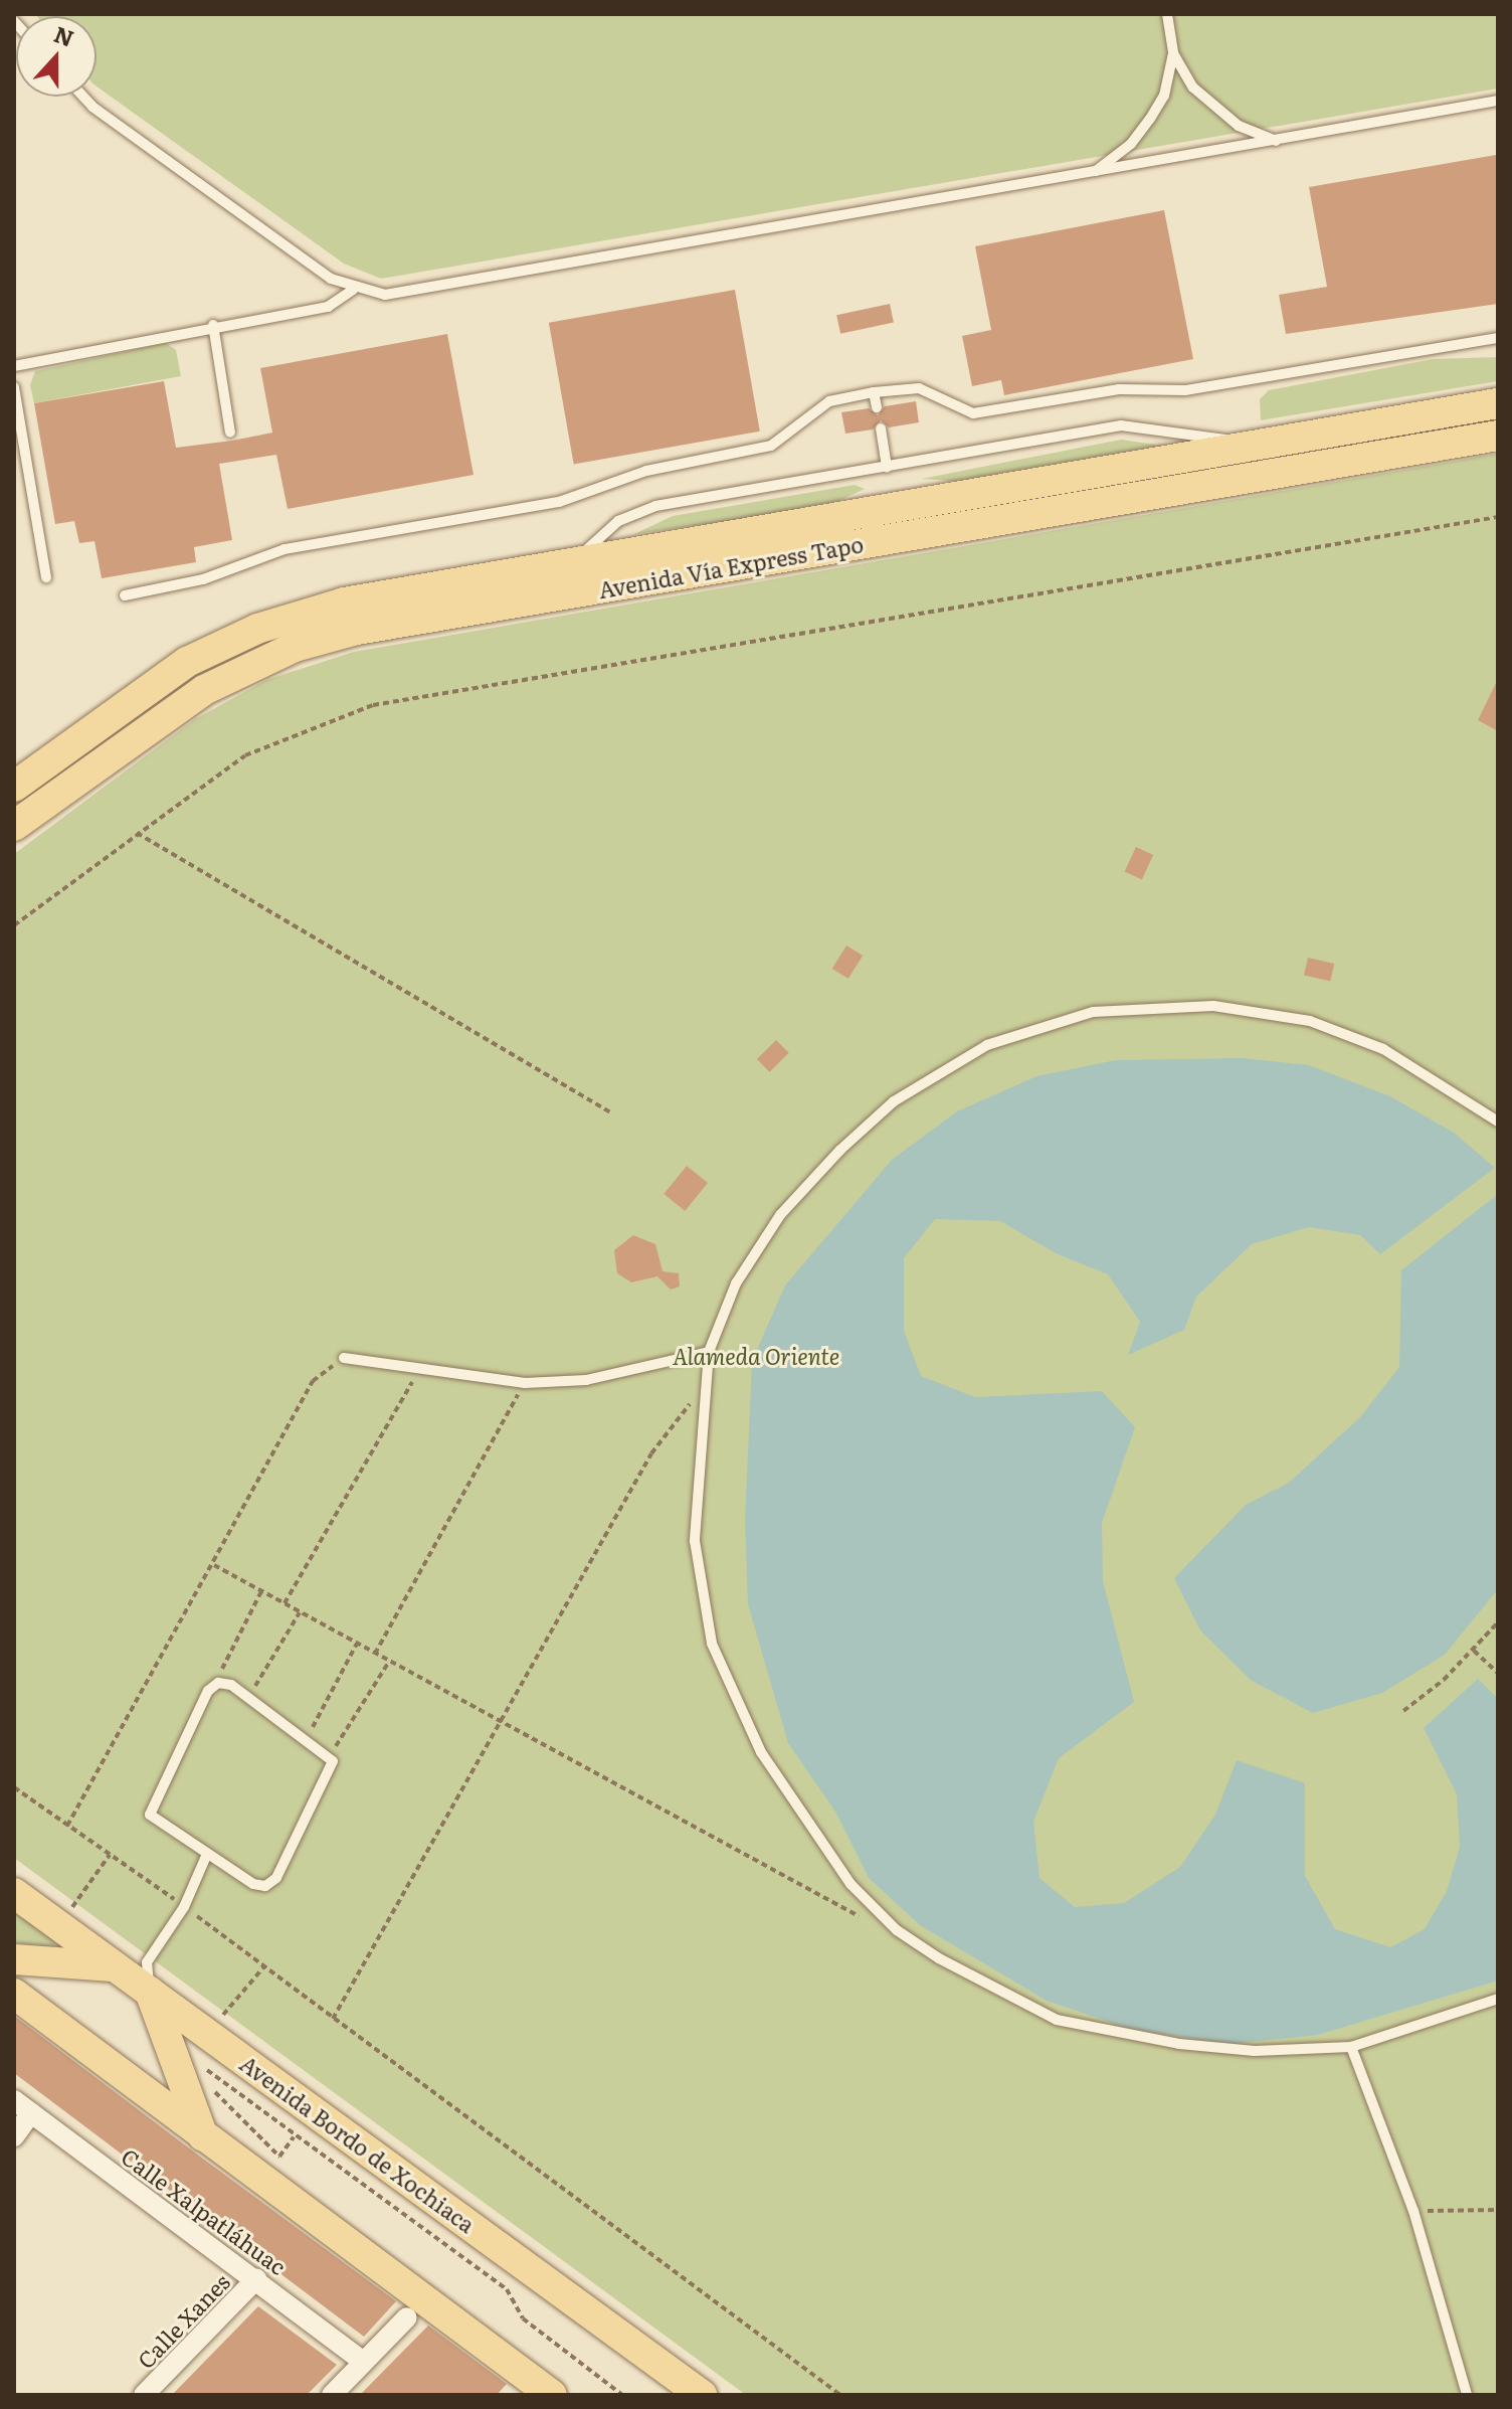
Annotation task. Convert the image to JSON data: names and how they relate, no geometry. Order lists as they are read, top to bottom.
{
  "streets": {
    "main road": ["Avenida Vía Express Tapo", "Avenida Bordo de Xochiaca"],
    "street": ["Calle Xalpatláhuac", "Calle Xanes"]
  },
  "crossings": [
    ["Calle Xalpatláhuac", "Calle Xanes"]
  ],
  "parks": ["Alameda Oriente"],
  "north": "top"
}
